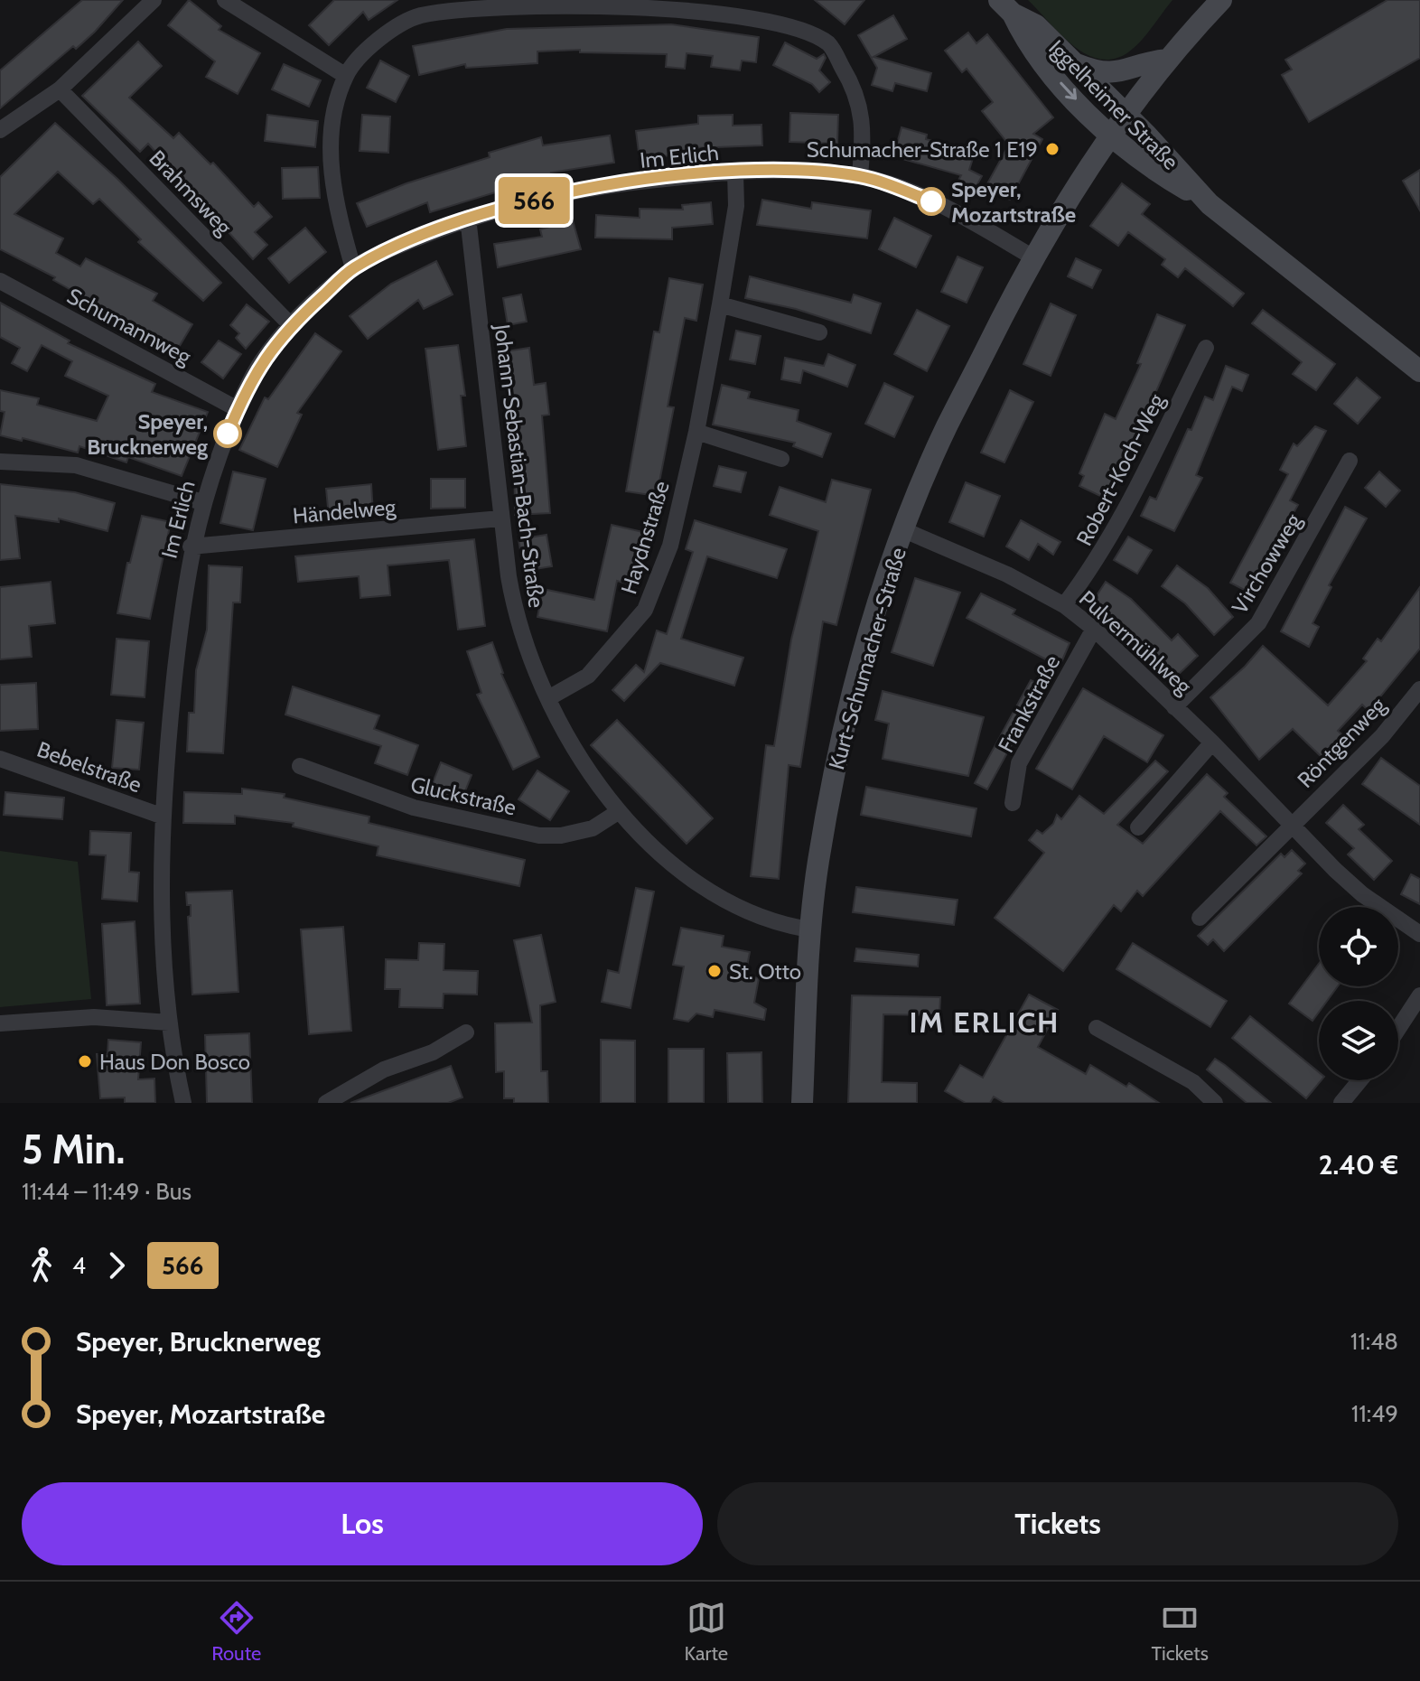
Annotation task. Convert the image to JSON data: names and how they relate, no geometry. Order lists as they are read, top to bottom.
{
  "streets": {
    "main road": ["Iggelheimer Straße", "Kurt-Schumacher-Straße"],
    "street": [
      "Im Erlich",
      "Brahmsweg",
      "Schumannweg",
      "Johann-Sebastian-Bach-Straße",
      "Robert-Koch-Weg",
      "Händelweg",
      "Haydnstraße",
      "Virchowweg",
      "Pulvermühlweg",
      "Frankstraße",
      "Röntgenweg",
      "Bebelstraße",
      "Gluckstraße"
    ]
  },
  "crossings": [
    ["Iggelheimer Straße", "Kurt-Schumacher-Straße"],
    ["Im Erlich", "Brahmsweg"],
    ["Im Erlich", "Schumannweg"],
    ["Im Erlich", "Johann-Sebastian-Bach-Straße"],
    ["Im Erlich", "Händelweg"],
    ["Im Erlich", "Haydnstraße"],
    ["Im Erlich", "Kurt-Schumacher-Straße"],
    ["Im Erlich", "Bebelstraße"],
    ["Johann-Sebastian-Bach-Straße", "Händelweg"],
    ["Johann-Sebastian-Bach-Straße", "Haydnstraße"],
    ["Johann-Sebastian-Bach-Straße", "Kurt-Schumacher-Straße"],
    ["Johann-Sebastian-Bach-Straße", "Gluckstraße"],
    ["Robert-Koch-Weg", "Pulvermühlweg"],
    ["Virchowweg", "Pulvermühlweg"],
    ["Pulvermühlweg", "Kurt-Schumacher-Straße"],
    ["Pulvermühlweg", "Frankstraße"],
    ["Pulvermühlweg", "Röntgenweg"]
  ],
  "districts": ["IM ERLICH"],
  "places": [
    "Schumacher-Straße 1 E19",
    "Speyer, Mozartstraße",
    "Speyer, Brucknerweg",
    "St. Otto",
    "Haus Don Bosco"
  ],
  "lines": ["bus line 566"],
  "page": {
    "on_map": "566",
    "heading": ["5 Min.", "11:44 – 11:49 · Bus", "2.40 €"],
    "legs": ["4", "566"],
    "list": [
      {
        "name": "Speyer, Brucknerweg",
        "value": "11:48"
      },
      {
        "name": "Speyer, Mozartstraße",
        "value": "11:49"
      }
    ],
    "buttons": ["Los", "Tickets"],
    "tabs": ["Route", "Karte", "Tickets"]
  }
}
